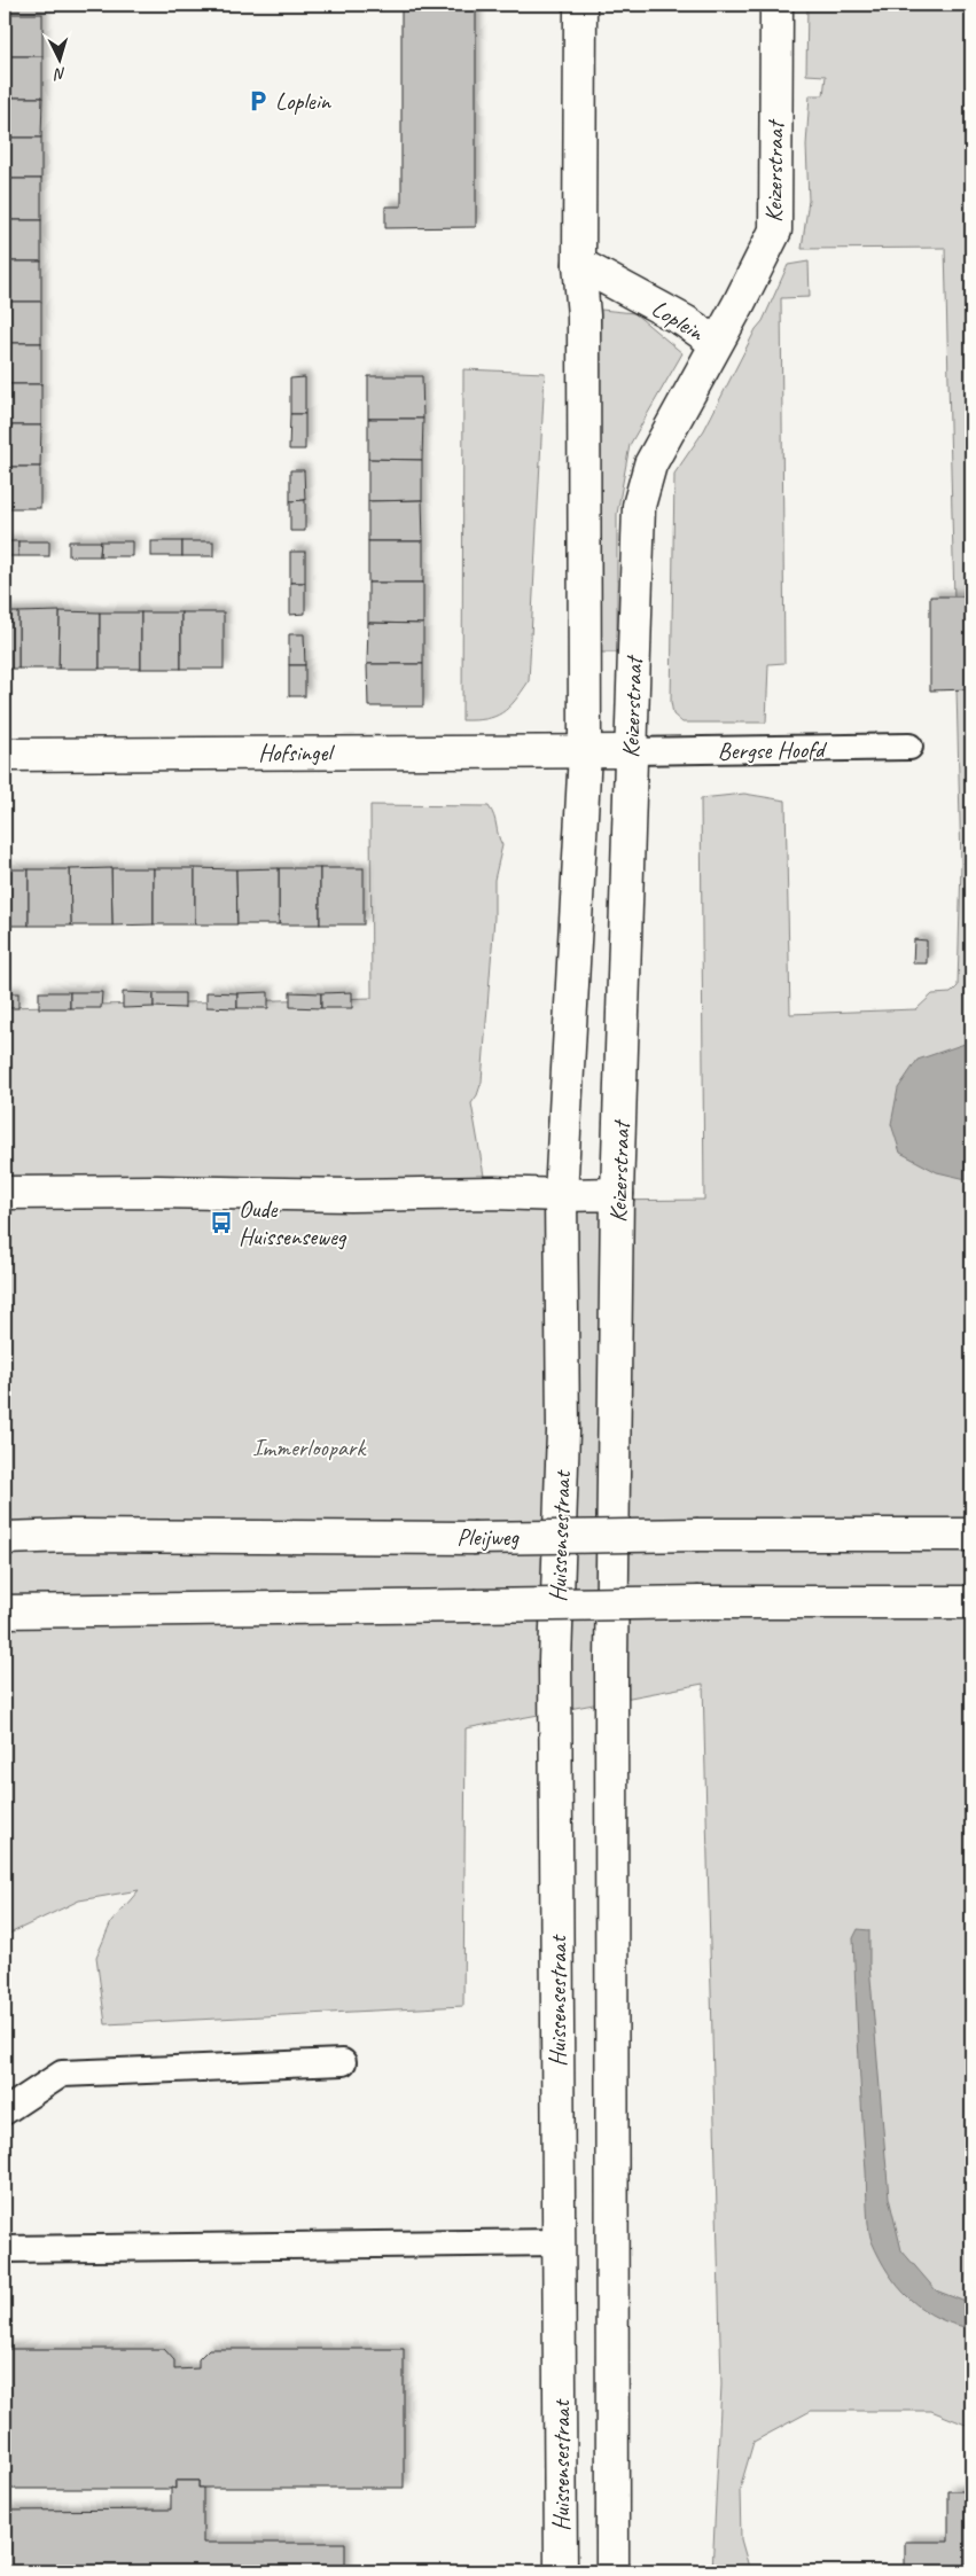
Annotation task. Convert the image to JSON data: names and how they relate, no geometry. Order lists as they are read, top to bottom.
{
  "streets": {
    "main road": [
      "Keizerstraat",
      "Loplein",
      "Hofsingel",
      "Pleijweg",
      "Huissensestraat"
    ],
    "lane": ["Bergse Hoofd"]
  },
  "crossings": [
    ["Keizerstraat", "Loplein"],
    ["Keizerstraat", "Bergse Hoofd"],
    ["Keizerstraat", "Hofsingel"],
    ["Keizerstraat", "Huissensestraat"],
    ["Bergse Hoofd", "Hofsingel"]
  ],
  "parks": ["Immerloopark"],
  "places": {
    "parking": ["Loplein"],
    "bus stop": ["Oude Huissenseweg"]
  },
  "north": "bottom"
}
